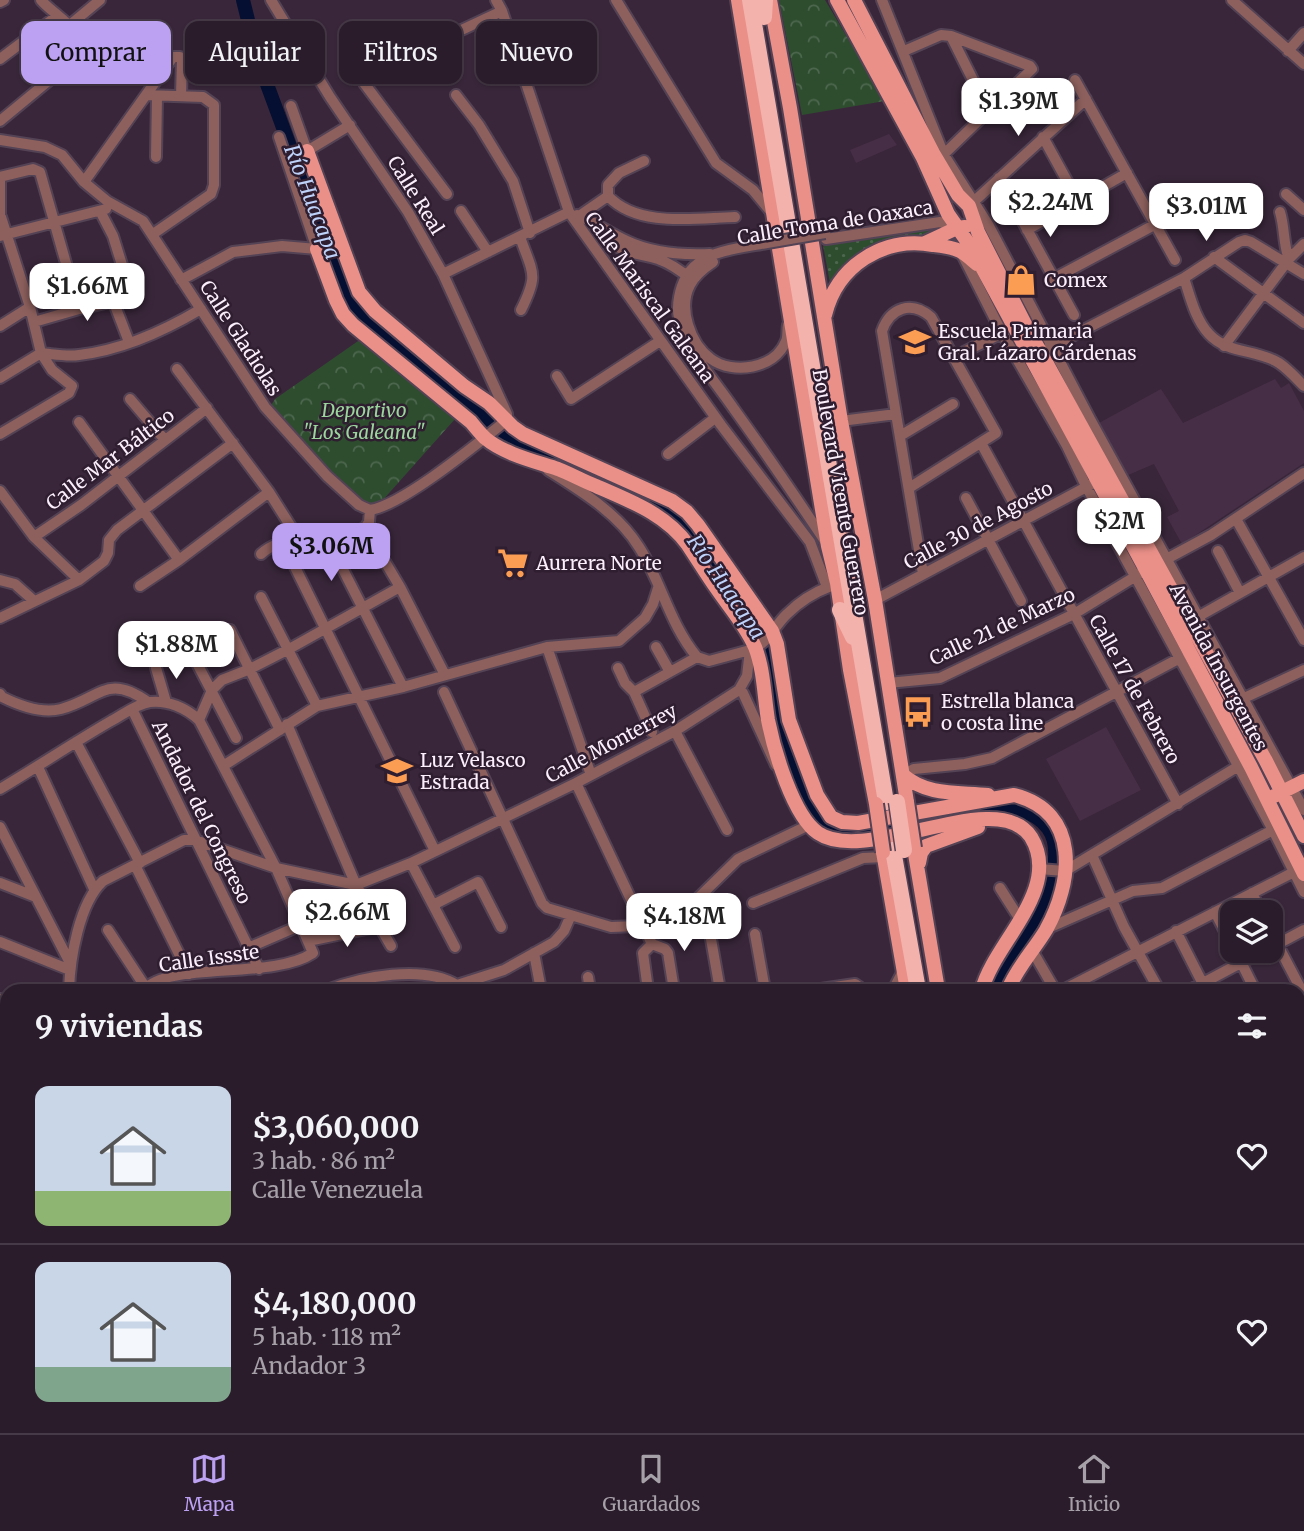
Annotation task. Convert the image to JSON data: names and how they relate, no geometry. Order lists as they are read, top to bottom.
{
  "streets": {
    "highway": ["Boulevard Vicente Guerrero"],
    "main road": ["Avenida Insurgentes"],
    "street": [
      "Calle Real",
      "Calle Toma de Oaxaca",
      "Calle Mariscal Galeana",
      "Calle Gladiolas",
      "Calle Mar Báltico",
      "Calle 30 de Agosto",
      "Calle 21 de Marzo",
      "Calle 17 de Febrero",
      "Calle Monterrey",
      "Andador del Congreso",
      "Calle Issste"
    ]
  },
  "crossings": [
    ["Calle Toma de Oaxaca", "Calle Mariscal Galeana"],
    ["Calle Toma de Oaxaca", "Avenida Insurgentes"],
    ["Calle Mariscal Galeana", "Boulevard Vicente Guerrero"],
    ["Boulevard Vicente Guerrero", "Calle 30 de Agosto"],
    ["Boulevard Vicente Guerrero", "Calle 21 de Marzo"],
    ["Calle 30 de Agosto", "Avenida Insurgentes"],
    ["Calle 30 de Agosto", "Calle 17 de Febrero"],
    ["Calle 21 de Marzo", "Avenida Insurgentes"],
    ["Calle 21 de Marzo", "Calle 17 de Febrero"],
    ["Andador del Congreso", "Calle Issste"]
  ],
  "water": ["Río Huacapa"],
  "parks": ["Deportivo \"Los Galeana\""],
  "places": {
    "shop": ["Comex"],
    "school or university": ["Escuela Primaria Gral. Lázaro Cárdenas", "Luz Velasco Estrada"],
    "supermarket": ["Aurrera Norte"],
    "bus stop": ["Estrella blanca o costa line"]
  },
  "page": {
    "chip": [
      "Comprar",
      "Alquilar",
      "Filtros",
      "Nuevo"
    ],
    "price": [
      "$1.39M",
      "$2.24M",
      "$3.01M",
      "$1.66M",
      "$2M",
      "$3.06M",
      "$1.88M",
      "$2.66M",
      "$4.18M"
    ],
    "heading": "9 viviendas",
    "list": [
      {
        "name": "$3,060,000",
        "note": "3 hab. · 86 m² · Calle Venezuela"
      },
      {
        "name": "$4,180,000",
        "note": "5 hab. · 118 m² · Andador 3"
      }
    ],
    "tabs": ["Mapa", "Guardados", "Inicio"]
  }
}
